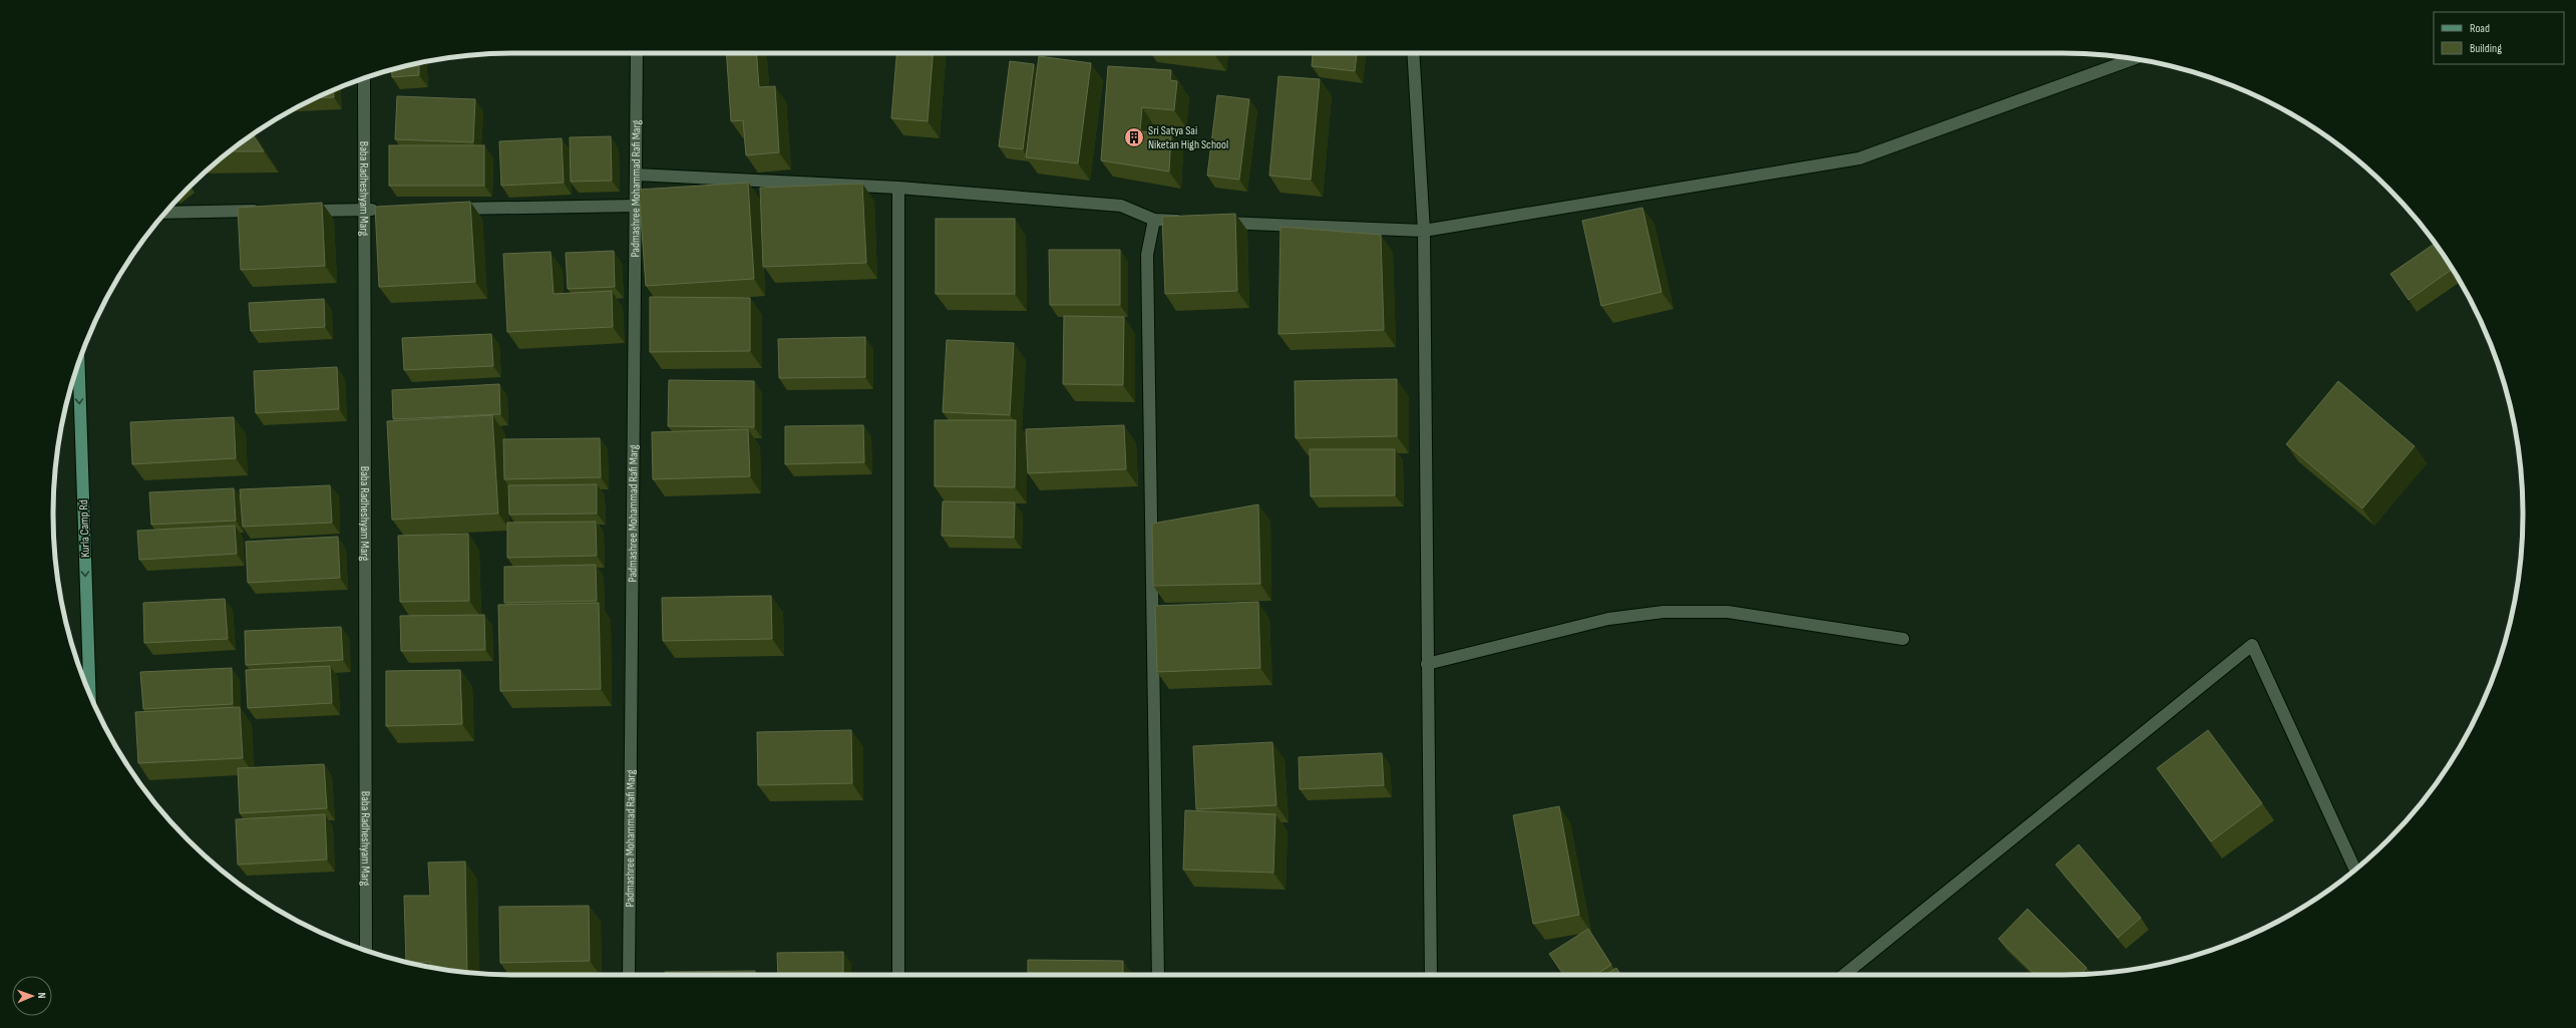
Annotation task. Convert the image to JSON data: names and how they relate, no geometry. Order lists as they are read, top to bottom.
{
  "streets": {
    "main road": ["Kurla Camp Rd"],
    "street": ["Baba Radheshyam Marg", "Padmashree Mohammad Rafi Marg"]
  },
  "one_way": ["Kurla Camp Rd"],
  "places": {
    "building": ["Sri Satya Sai Niketan High School"]
  },
  "legend": ["Road", "Building"],
  "north": "right"
}
